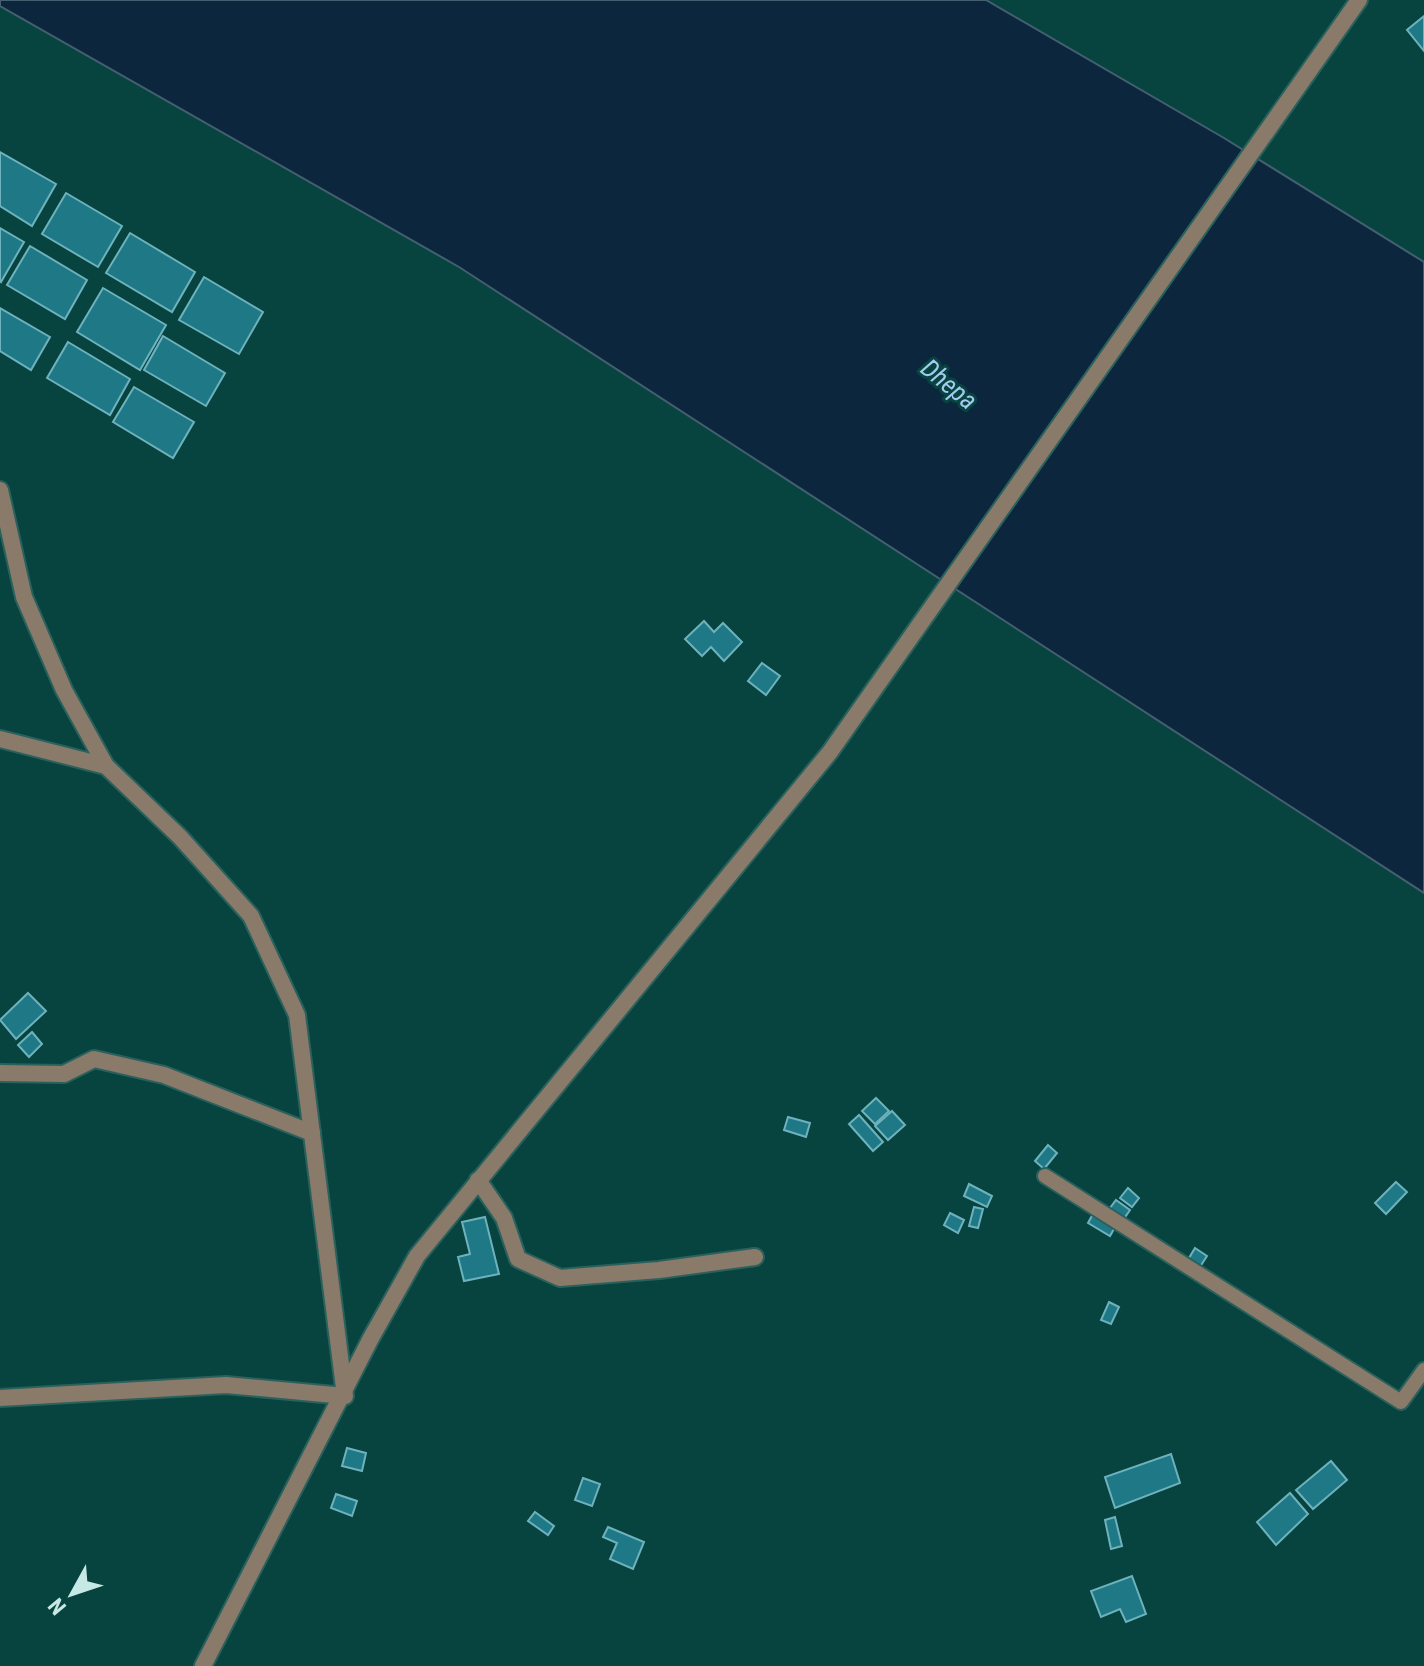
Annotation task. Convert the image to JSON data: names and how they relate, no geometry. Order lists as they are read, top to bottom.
{
  "water": ["Dhepa"],
  "north": "bottom left"
}
